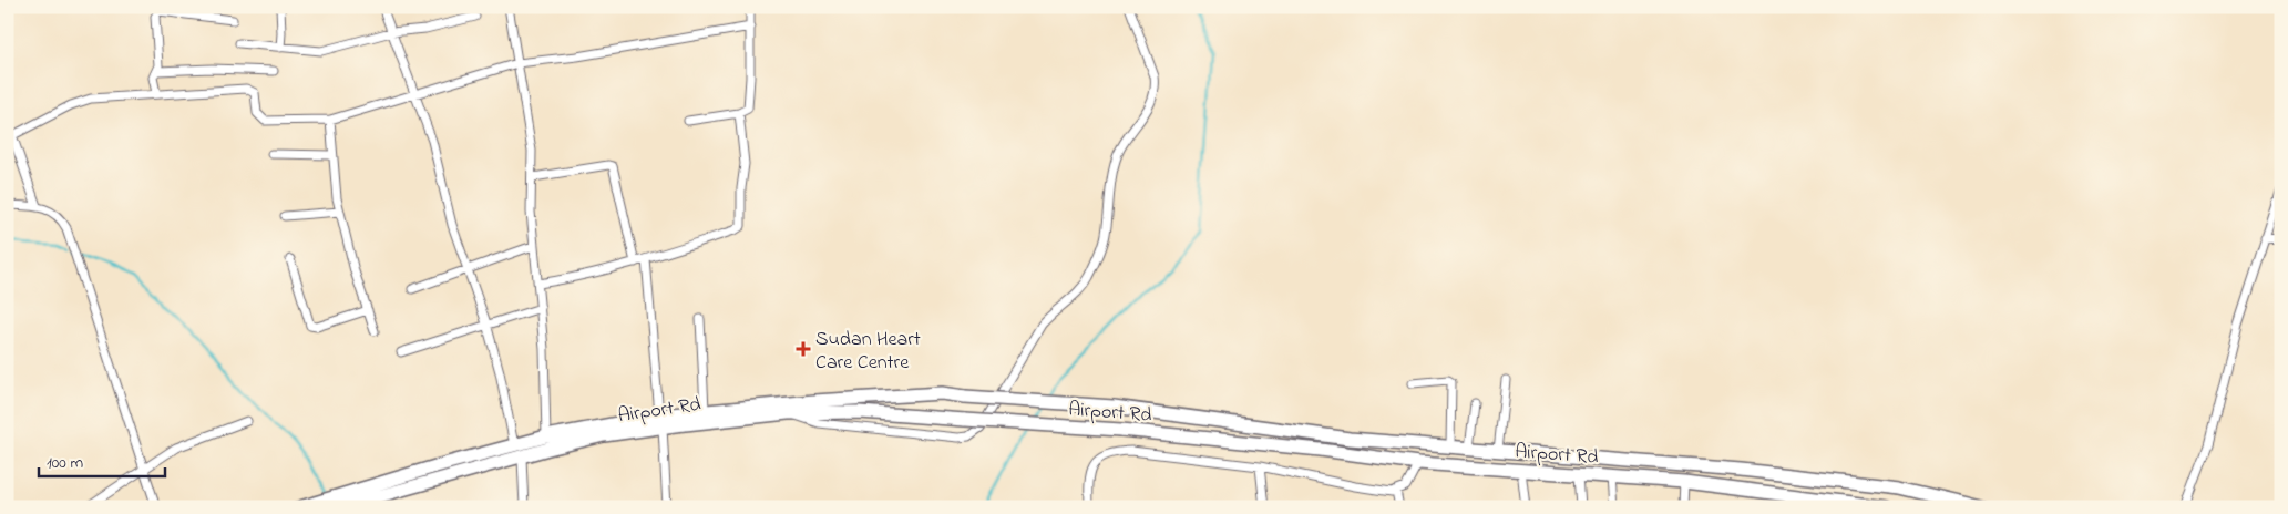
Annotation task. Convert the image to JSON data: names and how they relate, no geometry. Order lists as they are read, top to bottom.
{
  "streets": {
    "main road": ["Airport Rd"]
  },
  "places": {
    "health": ["Sudan Heart Care Centre"]
  },
  "scale_bar": "100 m"
}
